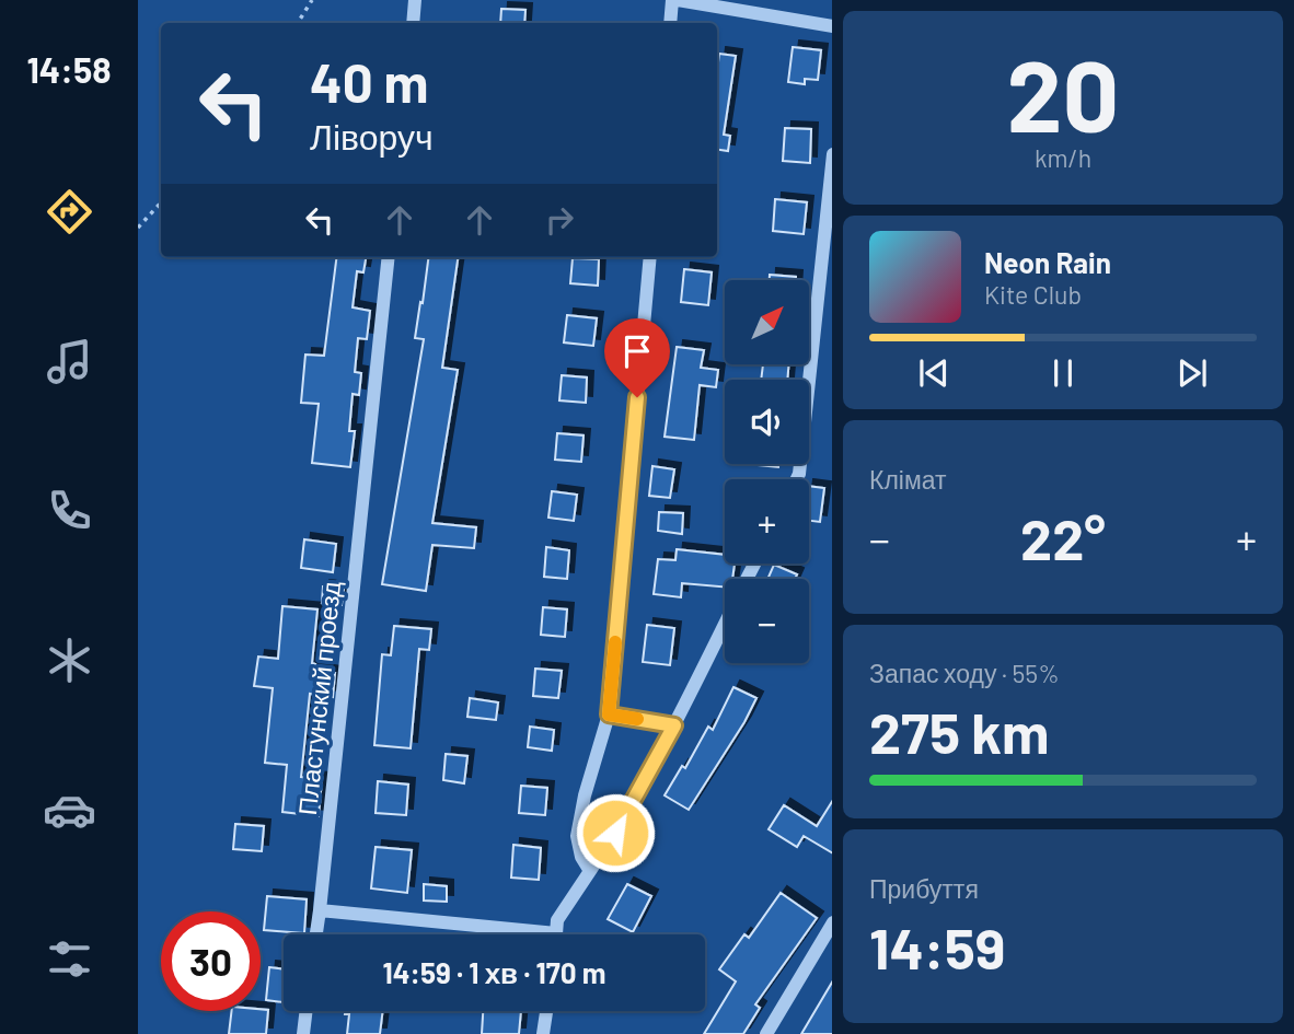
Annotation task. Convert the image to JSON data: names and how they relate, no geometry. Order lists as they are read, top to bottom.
{
  "streets": {
    "street": ["Пластунский проезд"]
  },
  "north": "top right",
  "page": {
    "tabs": "14:58",
    "tile": [
      ["20", "km/h"],
      "Клімат",
      ["Запас ходу · 55%", "275 km"],
      ["Прибуття", "14:59"]
    ],
    "turn": ["40 m", "Ліворуч"],
    "song": ["Neon Rain", "Kite Club"],
    "map_buttons": ["+", "−"],
    "heat": ["−", "22°", "+"],
    "limit": "30",
    "trip": "14:59 · 1 хв · 170 m"
  }
}
